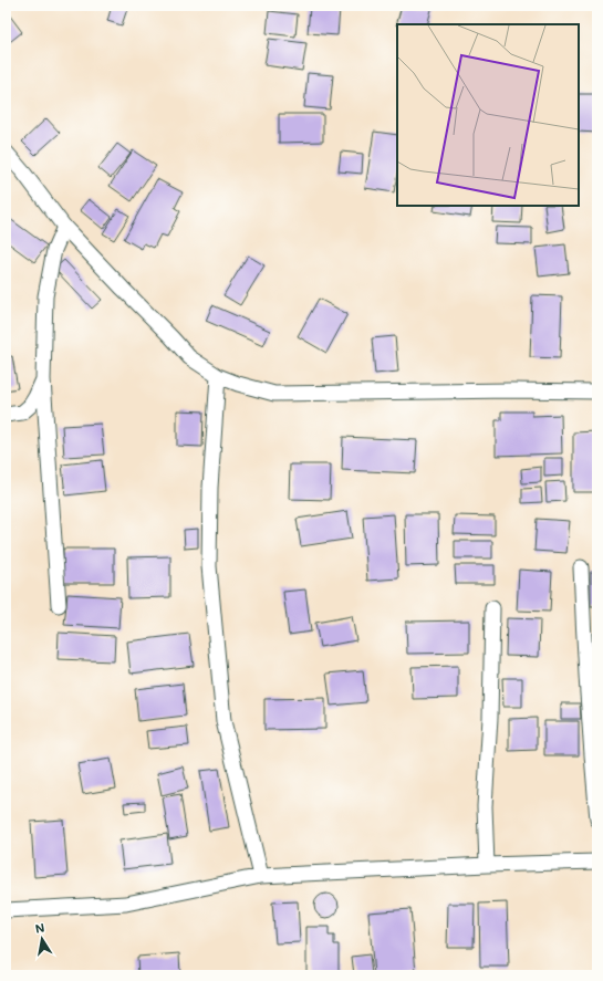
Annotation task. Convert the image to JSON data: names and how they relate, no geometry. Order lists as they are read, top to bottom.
{
  "north": "top"
}
